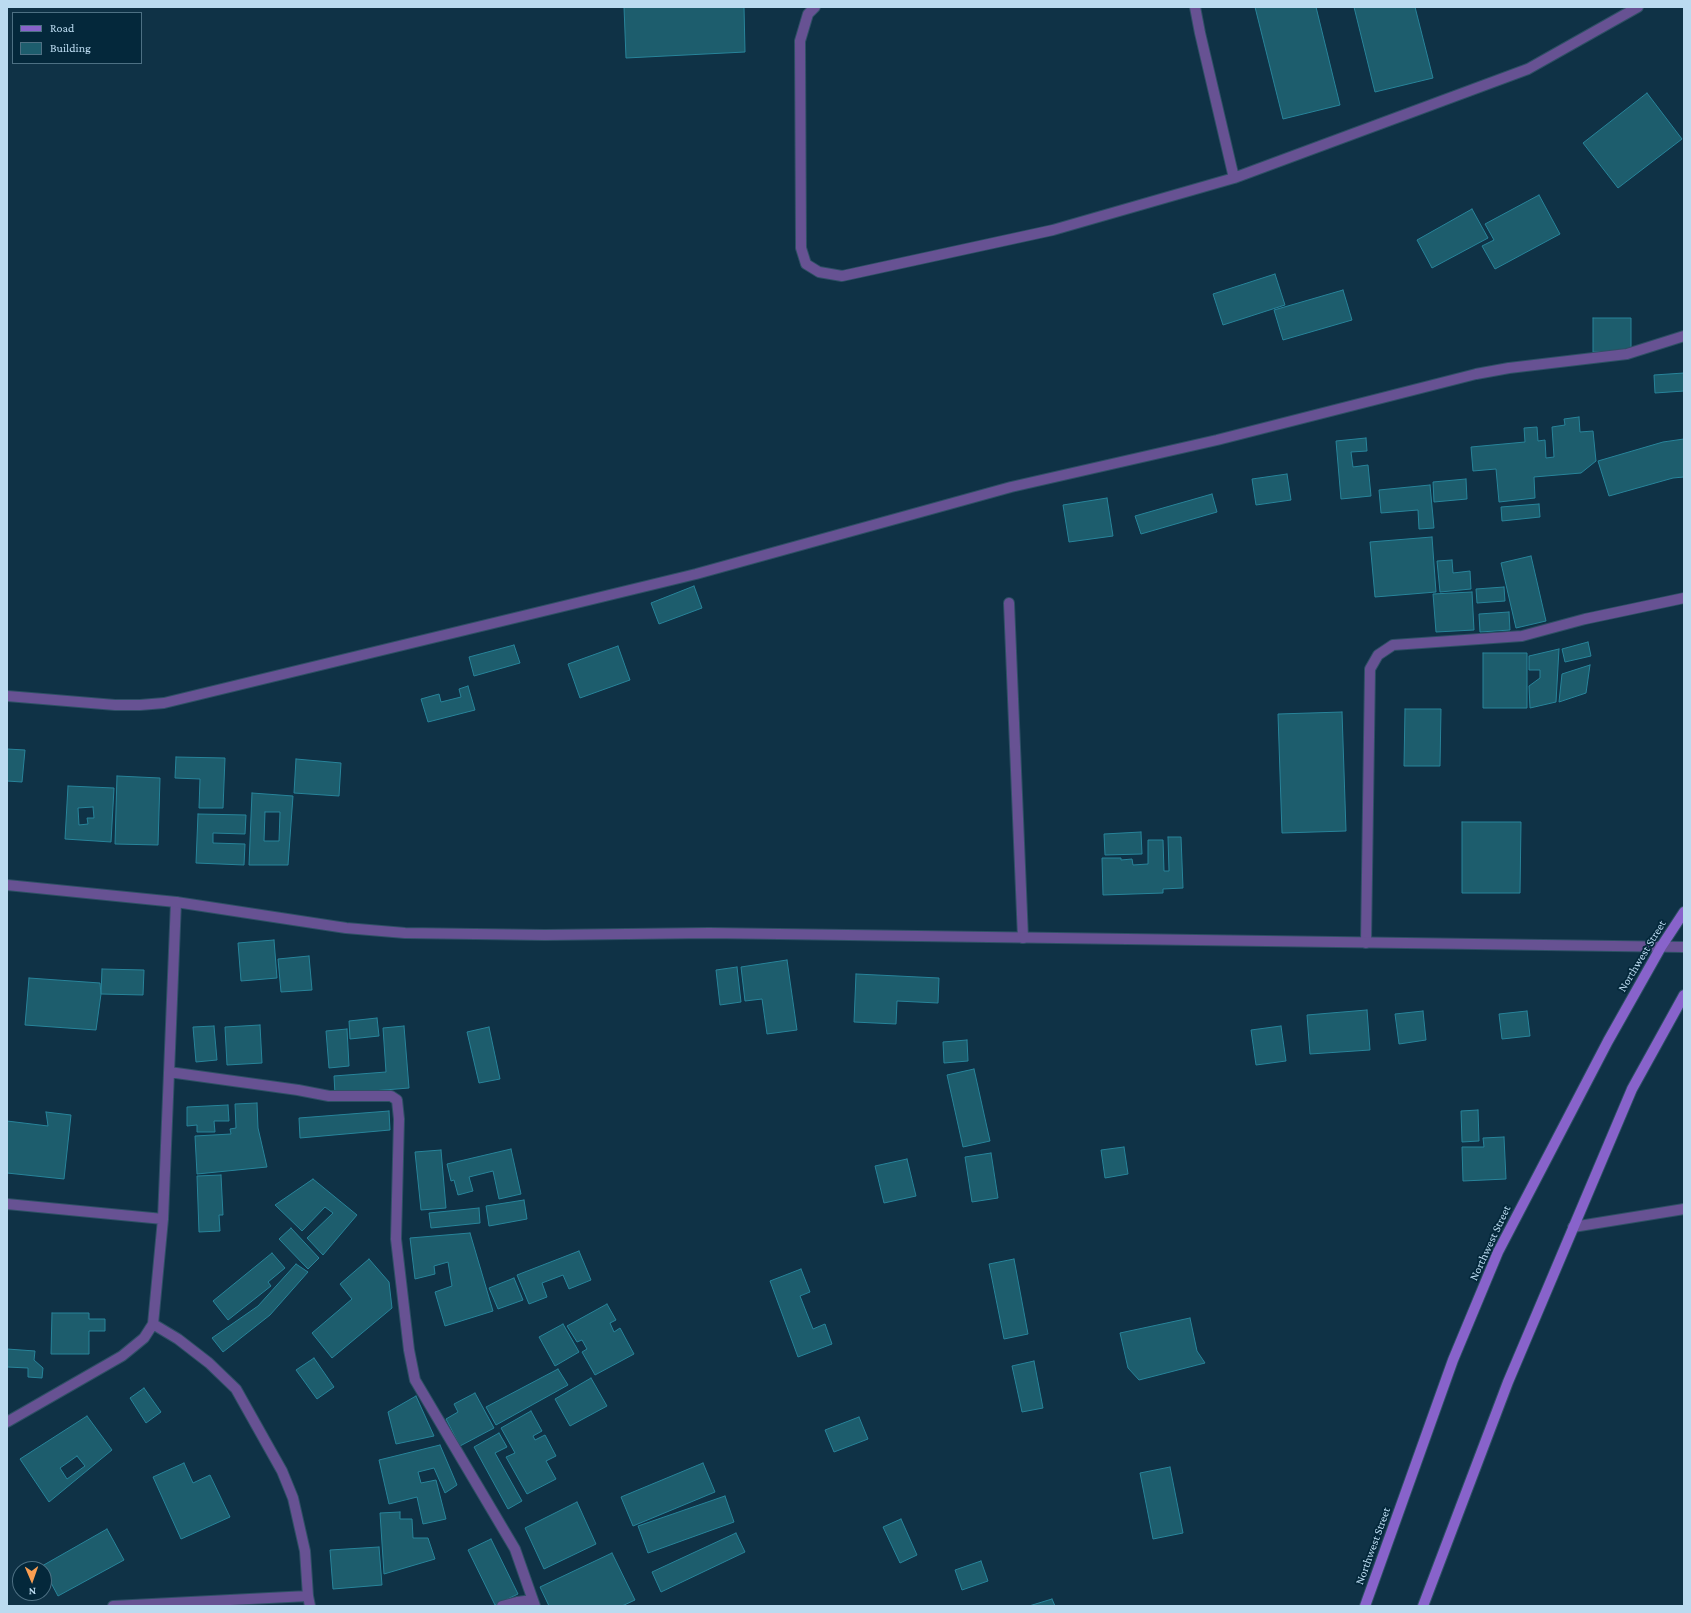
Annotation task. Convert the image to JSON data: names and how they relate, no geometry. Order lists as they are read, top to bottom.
{
  "streets": {
    "main road": ["Northwest Street"]
  },
  "legend": ["Road", "Building"],
  "north": "bottom"
}
